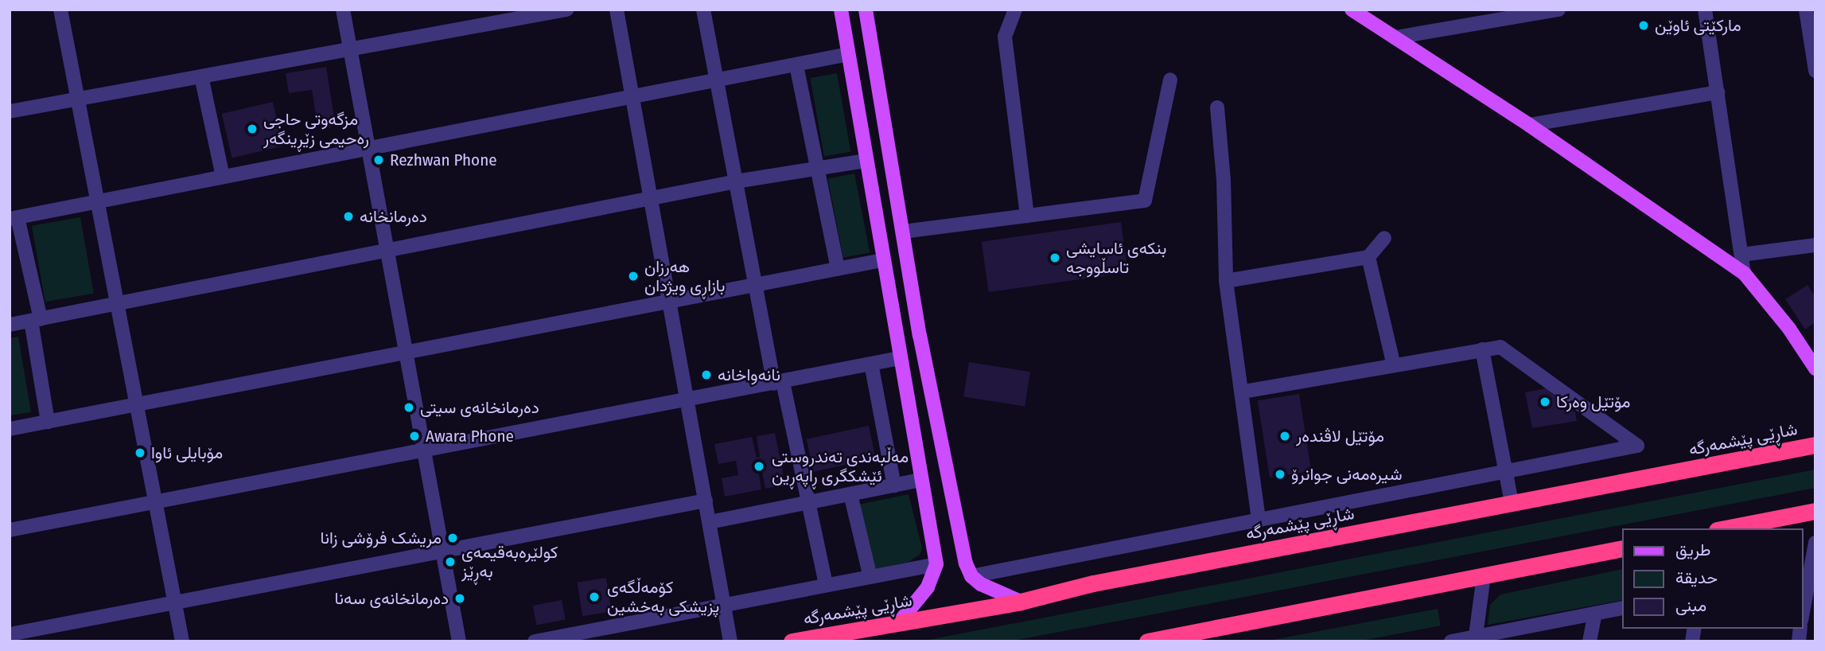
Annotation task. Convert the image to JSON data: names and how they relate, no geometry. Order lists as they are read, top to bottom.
{
  "streets": {
    "highway": ["شاڕێی پێشمەرگە"]
  },
  "places": [
    "مارکێتی ئاوێن",
    "مزگەوتی حاجی رەحیمی زێڕینگەر",
    "Rezhwan Phone",
    "دەرمانخانە",
    "بنکەی ئاسایشی تاسڵووجە",
    "ھەرزان بازاڕی ویژدان",
    "نانەواخانە",
    "مۆتێل وەرکا",
    "دەرمانخانەی سیتی",
    "Awara Phone",
    "مۆتێل لاڤندەر",
    "مۆبایلی ئاوا",
    "مەڵبەندی تەندروستی ئێشکگری ڕاپەڕین",
    "شیرەمەنی جوانرۆ",
    "مریشک فرۆشی زانا",
    "کولێرەبەقیمەی بەڕێز",
    "کۆمەڵگەی پزیشکی بەخشین",
    "دەرمانخانەی سەنا"
  ],
  "legend": ["طريق", "حديقة", "مبنى"]
}
